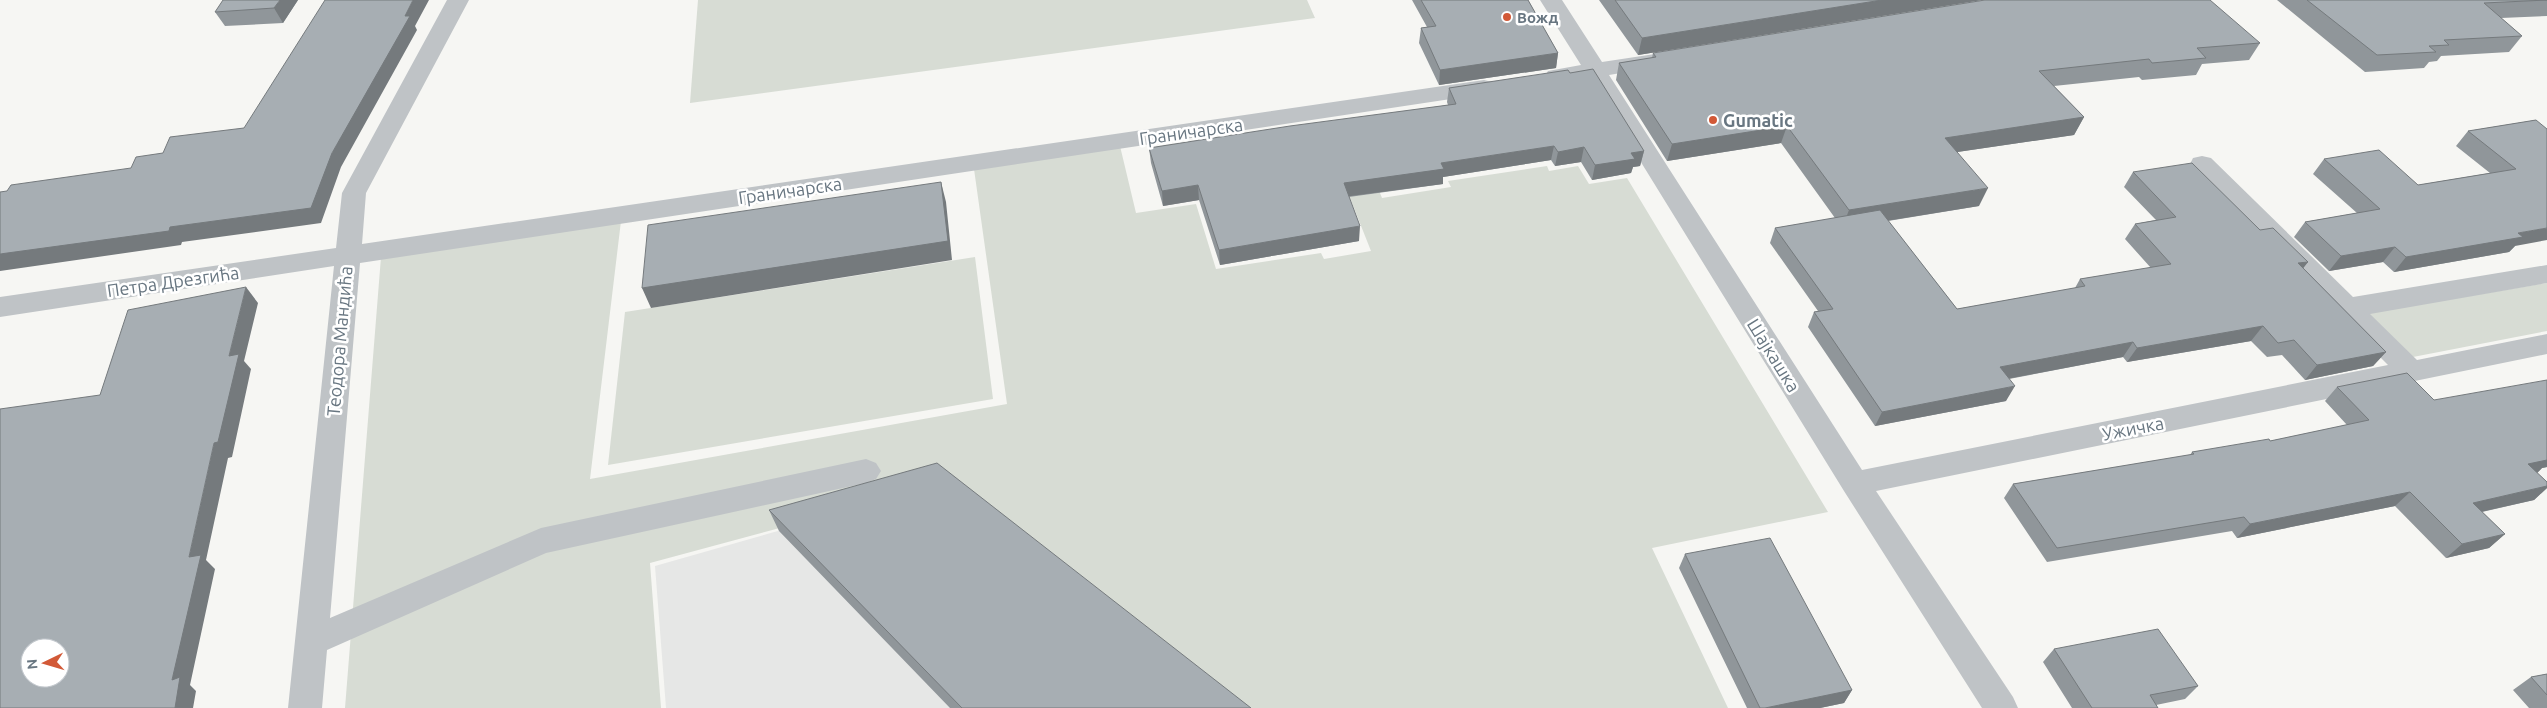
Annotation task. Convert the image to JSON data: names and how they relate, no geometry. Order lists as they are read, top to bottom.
{
  "streets": {
    "street": [
      "Граничарска",
      "Петра Дрезгића",
      "Теодора Мандића",
      "Шајкашка",
      "Ужичка"
    ]
  },
  "crossings": [
    ["Граничарска", "Петра Дрезгића"],
    ["Граничарска", "Теодора Мандића"],
    ["Петра Дрезгића", "Теодора Мандића"],
    ["Шајкашка", "Ужичка"]
  ],
  "places": ["Вожд", "Gumatic"],
  "north": "left"
}
